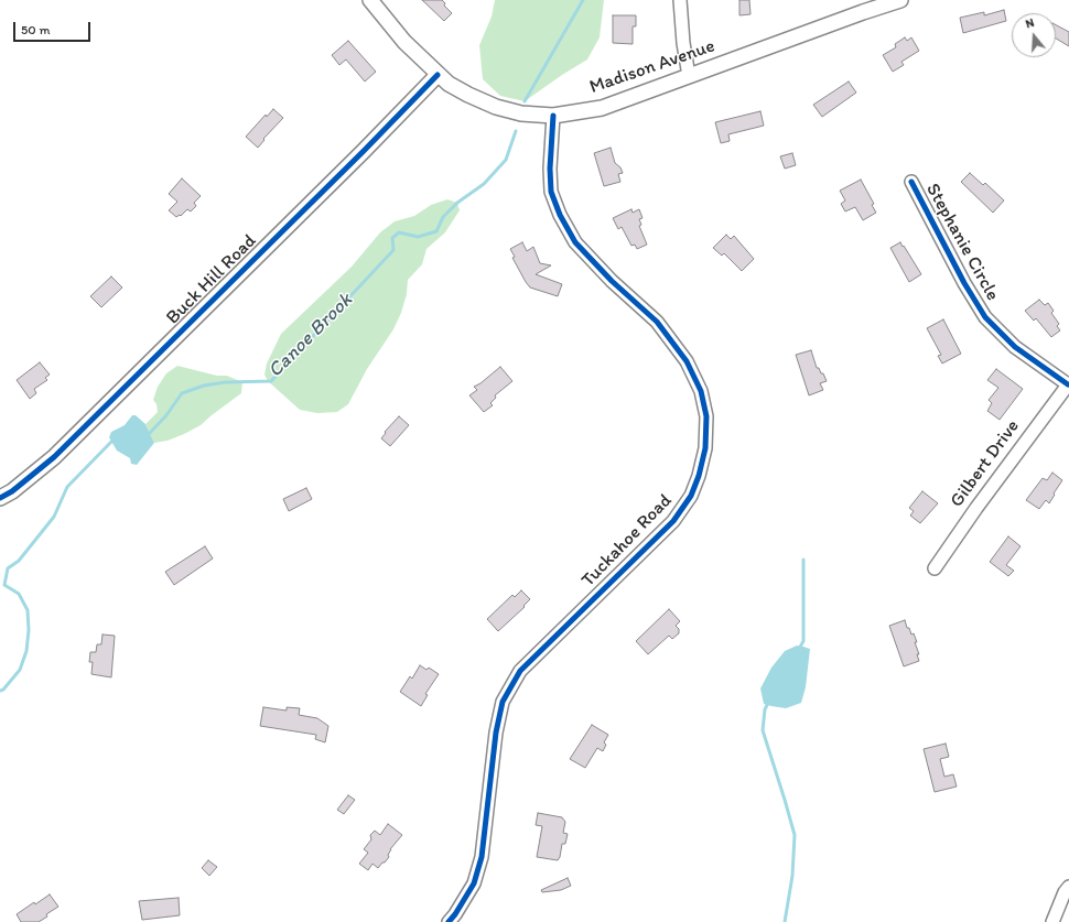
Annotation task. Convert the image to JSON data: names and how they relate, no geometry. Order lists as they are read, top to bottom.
{
  "streets": {
    "street": [
      "Madison Avenue",
      "Stephanie Circle",
      "Buck Hill Road",
      "Gilbert Drive",
      "Tuckahoe Road"
    ]
  },
  "crossings": [
    ["Madison Avenue", "Buck Hill Road"],
    ["Madison Avenue", "Tuckahoe Road"],
    ["Stephanie Circle", "Gilbert Drive"]
  ],
  "water": ["Canoe Brook"],
  "scale_bar": "50 m",
  "north": "top"
}
